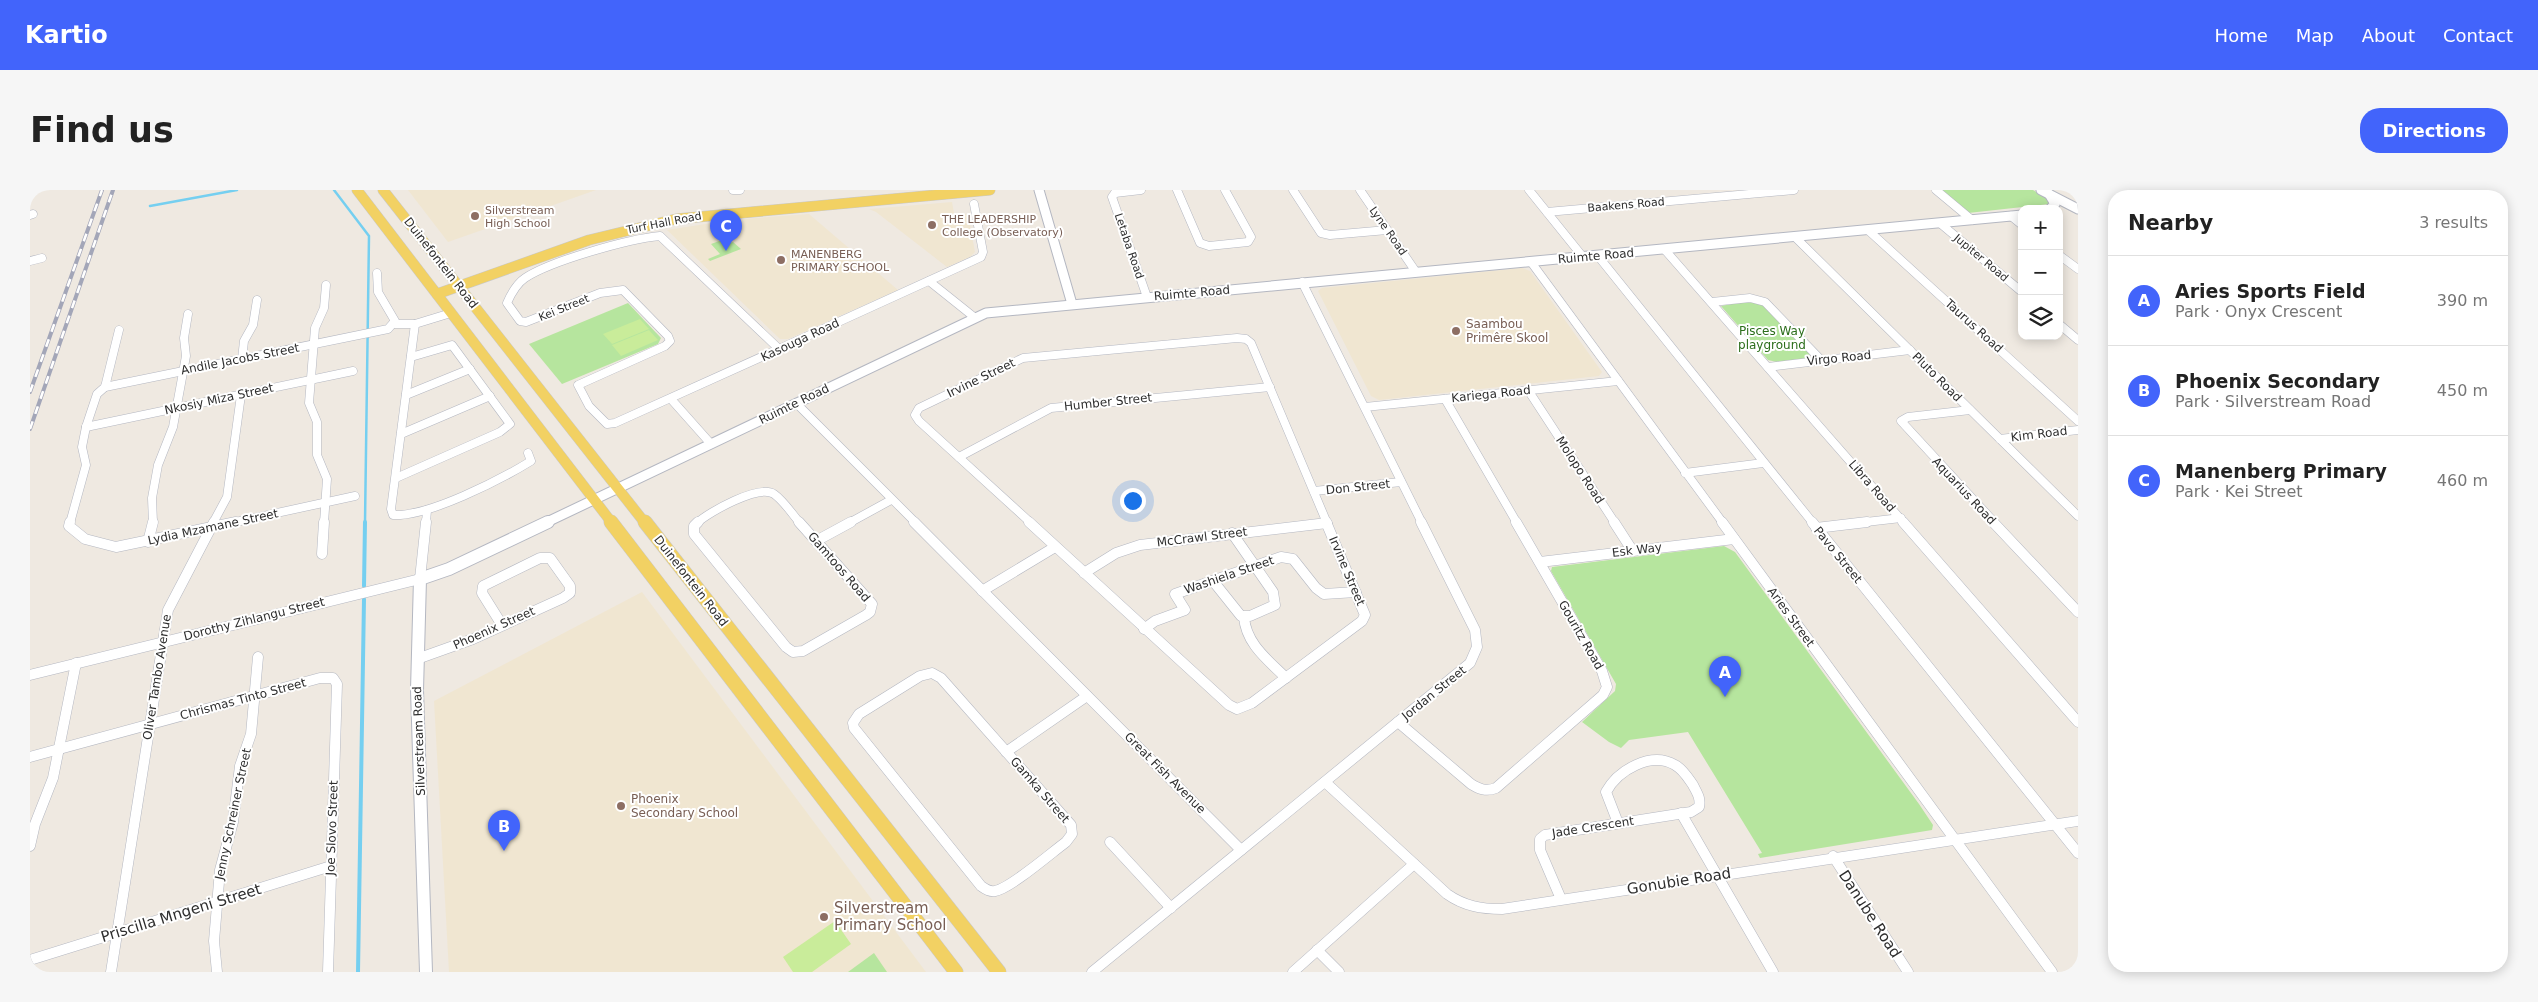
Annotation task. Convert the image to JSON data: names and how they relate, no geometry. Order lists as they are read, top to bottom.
{
  "streets": {
    "main road": ["Turf Hall Road", "Duinefontein Road"],
    "street": [
      "Baakens Road",
      "Lyne Road",
      "Letaba Road",
      "Ruimte Road",
      "Jupiter Road",
      "Kei Street",
      "Taurus Road",
      "Kasouga Road",
      "Virgo Road",
      "Andile Jacobs Street",
      "Pluto Road",
      "Irvine Street",
      "Kariega Road",
      "Nkosiy Miza Street",
      "Humber Street",
      "Kim Road",
      "Molopo Road",
      "Libra Road",
      "Don Street",
      "Aquarius Road",
      "Lydia Mzamane Street",
      "McCrawl Street",
      "Esk Way",
      "Pavo Street",
      "Gamtoos Road",
      "Washiela Street",
      "Aries Street",
      "Dorothy Zihlangu Street",
      "Phoenix Street",
      "Gouritz Road",
      "Oliver Tambo Avenue",
      "Jordan Street",
      "Chrismas Tinto Street",
      "Silverstream Road",
      "Great Fish Avenue",
      "Gamka Street",
      "Jenny Schreiner Street",
      "Jade Crescent",
      "Joe Slovo Street",
      "Gonubie Road",
      "Priscilla Mngeni Street",
      "Danube Road"
    ]
  },
  "crossings": [
    ["Turf Hall Road", "Duinefontein Road"],
    ["Lyne Road", "Ruimte Road"],
    ["Letaba Road", "Ruimte Road"],
    ["Ruimte Road", "Jupiter Road"],
    ["Ruimte Road", "Duinefontein Road"],
    ["Ruimte Road", "Taurus Road"],
    ["Ruimte Road", "Pluto Road"],
    ["Ruimte Road", "Libra Road"],
    ["Ruimte Road", "Pavo Street"],
    ["Ruimte Road", "Aries Street"],
    ["Ruimte Road", "Dorothy Zihlangu Street"],
    ["Ruimte Road", "Jordan Street"],
    ["Ruimte Road", "Silverstream Road"],
    ["Ruimte Road", "Great Fish Avenue"],
    ["Kei Street", "Kasouga Road"],
    ["Virgo Road", "Pluto Road"],
    ["Virgo Road", "Libra Road"],
    ["Pluto Road", "Kim Road"],
    ["Pluto Road", "Aquarius Road"],
    ["Irvine Street", "Humber Street"],
    ["Irvine Street", "Don Street"],
    ["Irvine Street", "McCrawl Street"],
    ["Irvine Street", "Washiela Street"],
    ["Kariega Road", "Molopo Road"],
    ["Kariega Road", "Aries Street"],
    ["Kariega Road", "Gouritz Road"],
    ["Kariega Road", "Jordan Street"],
    ["Nkosiy Miza Street", "Lydia Mzamane Street"],
    ["Nkosiy Miza Street", "Oliver Tambo Avenue"],
    ["Molopo Road", "Esk Way"],
    ["Don Street", "Jordan Street"],
    ["Lydia Mzamane Street", "Oliver Tambo Avenue"],
    ["Esk Way", "Aries Street"],
    ["Esk Way", "Gouritz Road"],
    ["Pavo Street", "Gonubie Road"],
    ["Aries Street", "Gonubie Road"],
    ["Dorothy Zihlangu Street", "Oliver Tambo Avenue"],
    ["Dorothy Zihlangu Street", "Silverstream Road"],
    ["Phoenix Street", "Silverstream Road"],
    ["Gouritz Road", "Jordan Street"],
    ["Oliver Tambo Avenue", "Chrismas Tinto Street"],
    ["Oliver Tambo Avenue", "Priscilla Mngeni Street"],
    ["Jordan Street", "Great Fish Avenue"],
    ["Jordan Street", "Gonubie Road"],
    ["Chrismas Tinto Street", "Jenny Schreiner Street"],
    ["Chrismas Tinto Street", "Joe Slovo Street"],
    ["Jenny Schreiner Street", "Priscilla Mngeni Street"],
    ["Jade Crescent", "Gonubie Road"],
    ["Joe Slovo Street", "Priscilla Mngeni Street"],
    ["Gonubie Road", "Danube Road"]
  ],
  "parks": ["Pisces Way playground"],
  "places": [
    "Silverstream High School",
    "THE LEADERSHIP College (Observatory)",
    "MANENBERG PRIMARY SCHOOL",
    "Saambou Primêre Skool",
    "Phoenix Secondary School",
    "Silverstream Primary School"
  ],
  "page": {
    "header": "Kartio",
    "nav": [
      "Home",
      "Map",
      "About",
      "Contact"
    ],
    "buttons": "Directions",
    "title": "Find us",
    "heading": ["Nearby", "3 results"],
    "map_buttons": ["+", "−"],
    "pins": ["C", "A", "B"],
    "list": [
      {
        "mark": "A",
        "name": "Aries Sports Field",
        "note": "Park · Onyx Crescent",
        "value": "390 m"
      },
      {
        "mark": "B",
        "name": "Phoenix Secondary",
        "note": "Park · Silverstream Road",
        "value": "450 m"
      },
      {
        "mark": "C",
        "name": "Manenberg Primary",
        "note": "Park · Kei Street",
        "value": "460 m"
      }
    ]
  }
}
